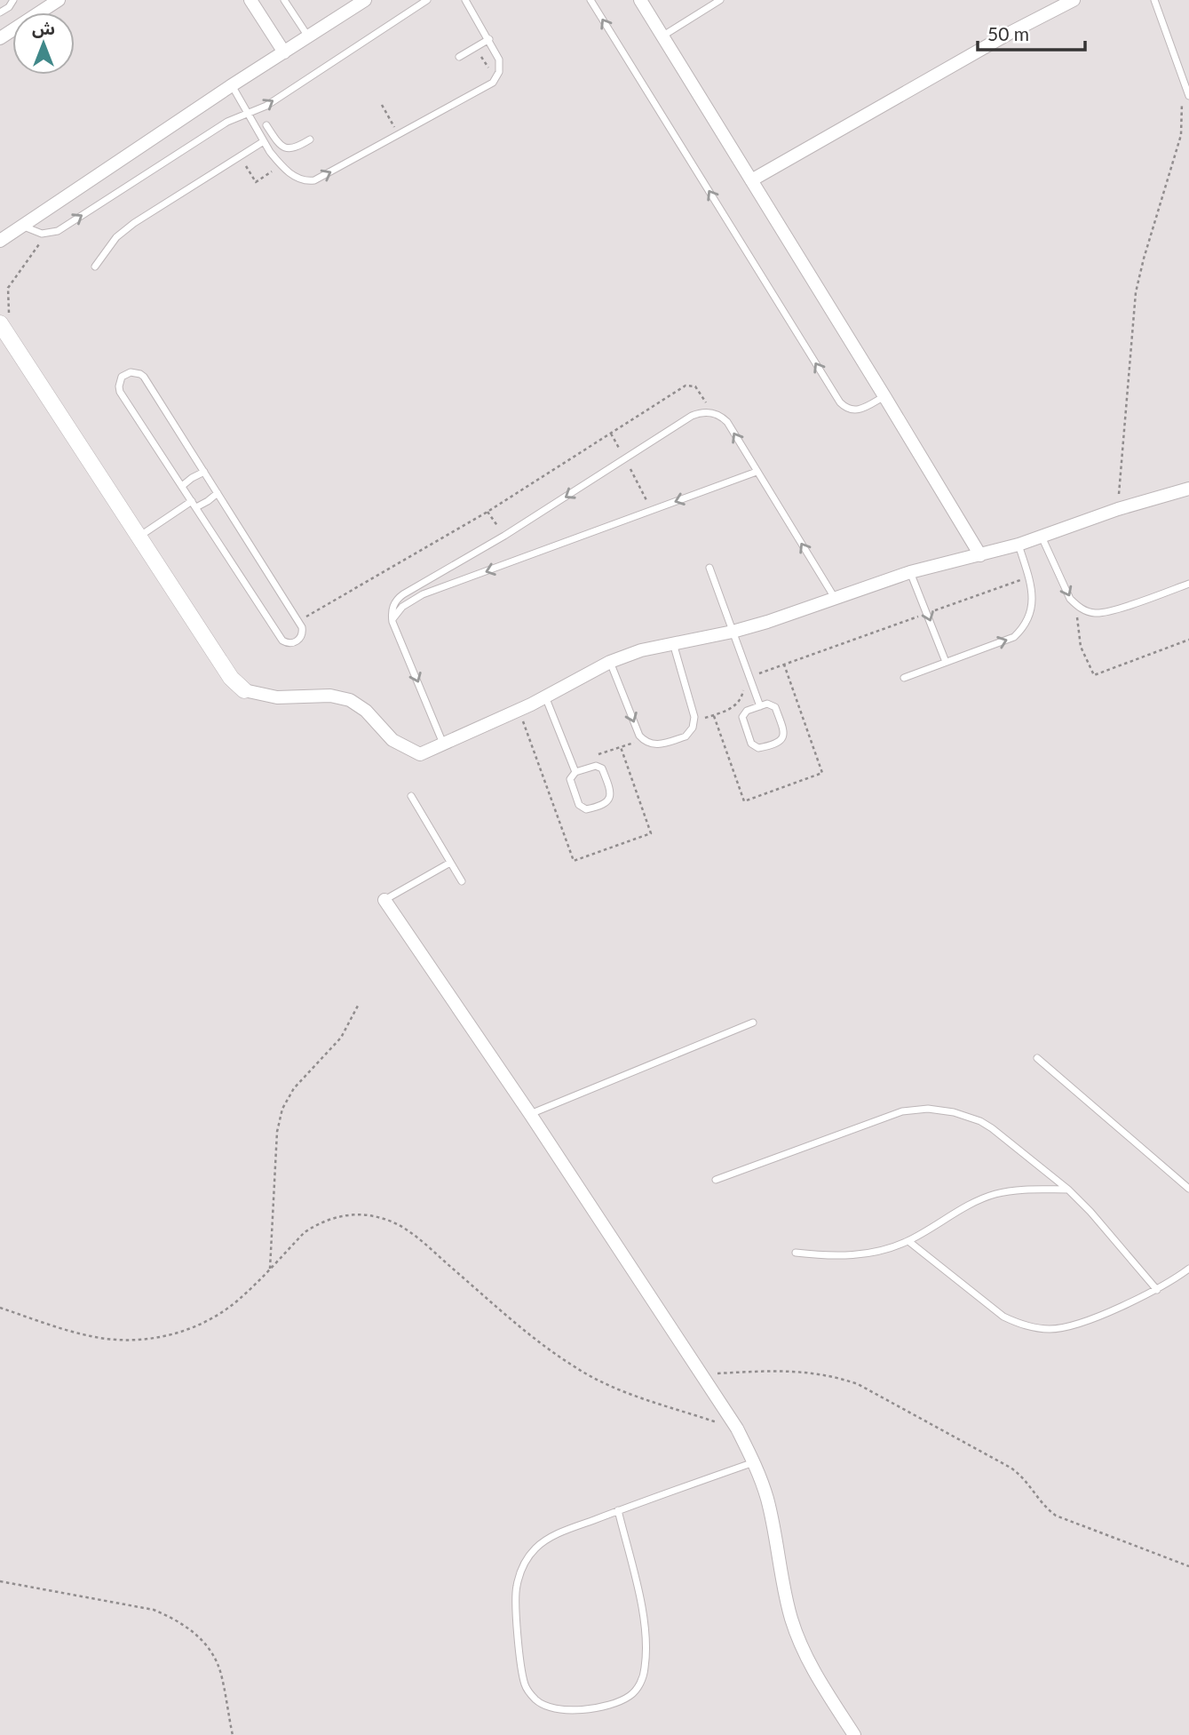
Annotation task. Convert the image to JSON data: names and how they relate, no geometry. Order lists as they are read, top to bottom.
{
  "scale_bar": "50 m",
  "north": "top"
}
